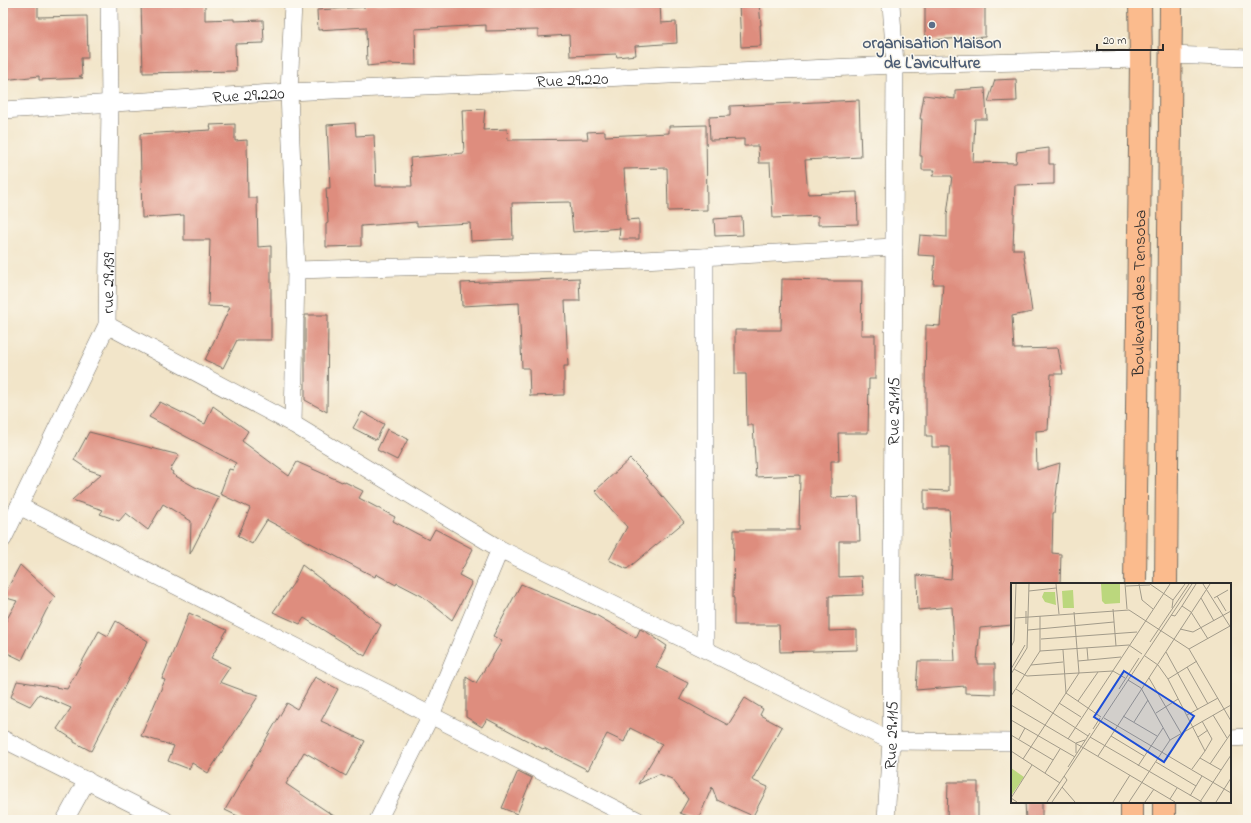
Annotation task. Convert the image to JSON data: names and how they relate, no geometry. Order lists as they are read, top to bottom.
{
  "streets": {
    "main road": ["Boulevard des Tensoba"],
    "street": ["Rue 29.220", "rue 29.139", "Rue 29.115"]
  },
  "crossings": [
    ["Rue 29.220", "rue 29.139"],
    ["Rue 29.220", "Boulevard des Tensoba"],
    ["Rue 29.220", "Rue 29.115"]
  ],
  "places": ["organisation Maison de L'aviculture"],
  "scale_bar": "20 m"
}
